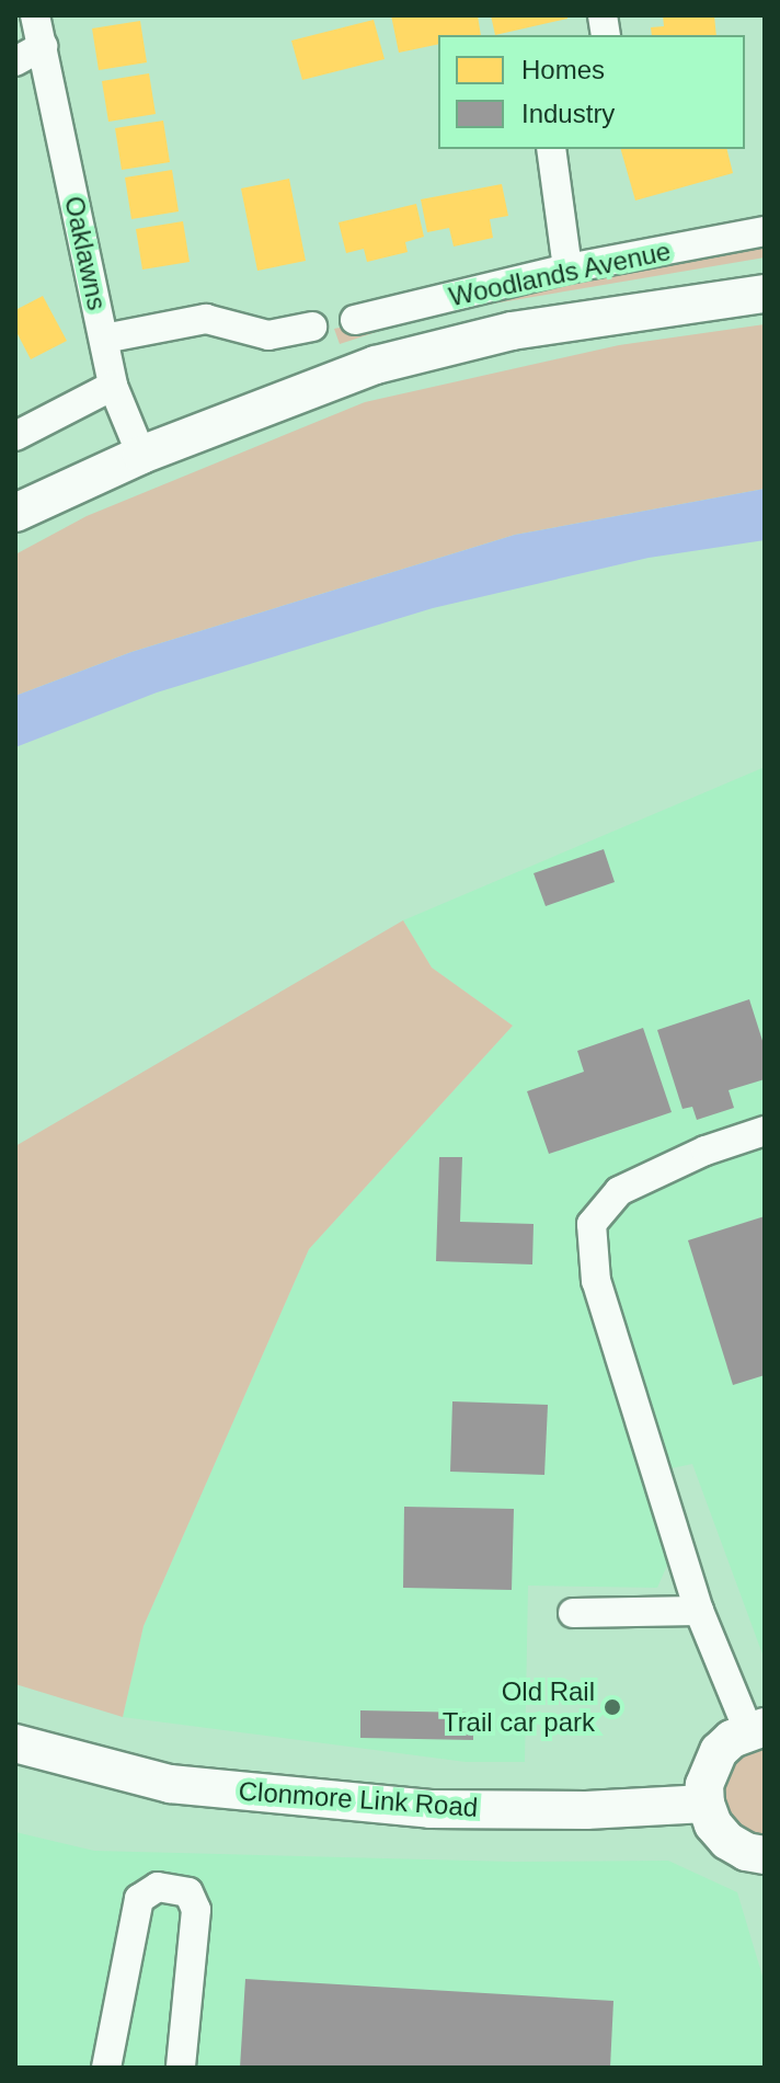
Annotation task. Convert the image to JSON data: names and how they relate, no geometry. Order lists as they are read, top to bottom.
{
  "streets": {
    "main road": ["Clonmore Link Road"],
    "street": ["Oaklawns", "Woodlands Avenue"]
  },
  "places": ["Old Rail Trail car park"],
  "legend": ["Homes", "Industry"]
}
